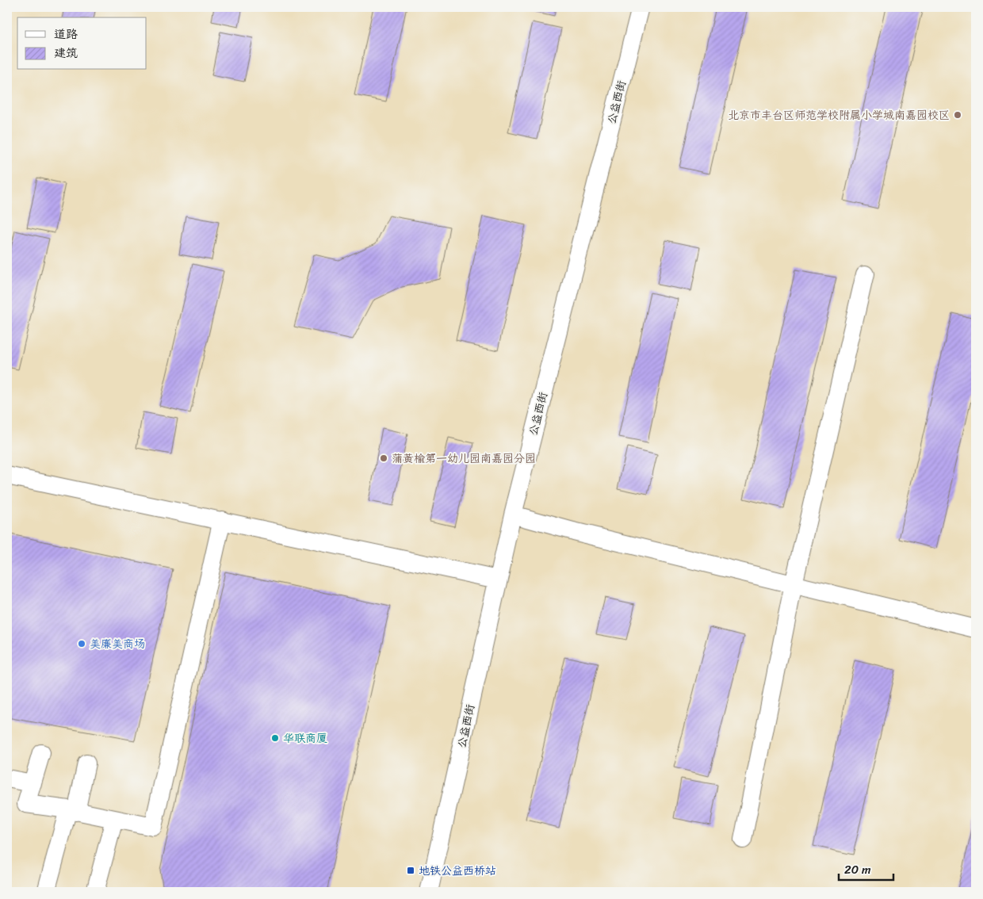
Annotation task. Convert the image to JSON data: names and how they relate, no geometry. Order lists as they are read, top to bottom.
{
  "streets": {
    "street": ["公益西街"]
  },
  "places": {
    "other": [
      "北京市丰台区师范学校附属小学城南嘉园校区",
      "蒲黄榆第一幼儿园南嘉园分园",
      "美廉美商场",
      "华联商厦"
    ],
    "transit": ["地铁公益西桥站"]
  },
  "legend": ["道路", "建筑"],
  "scale_bar": "20 m"
}
